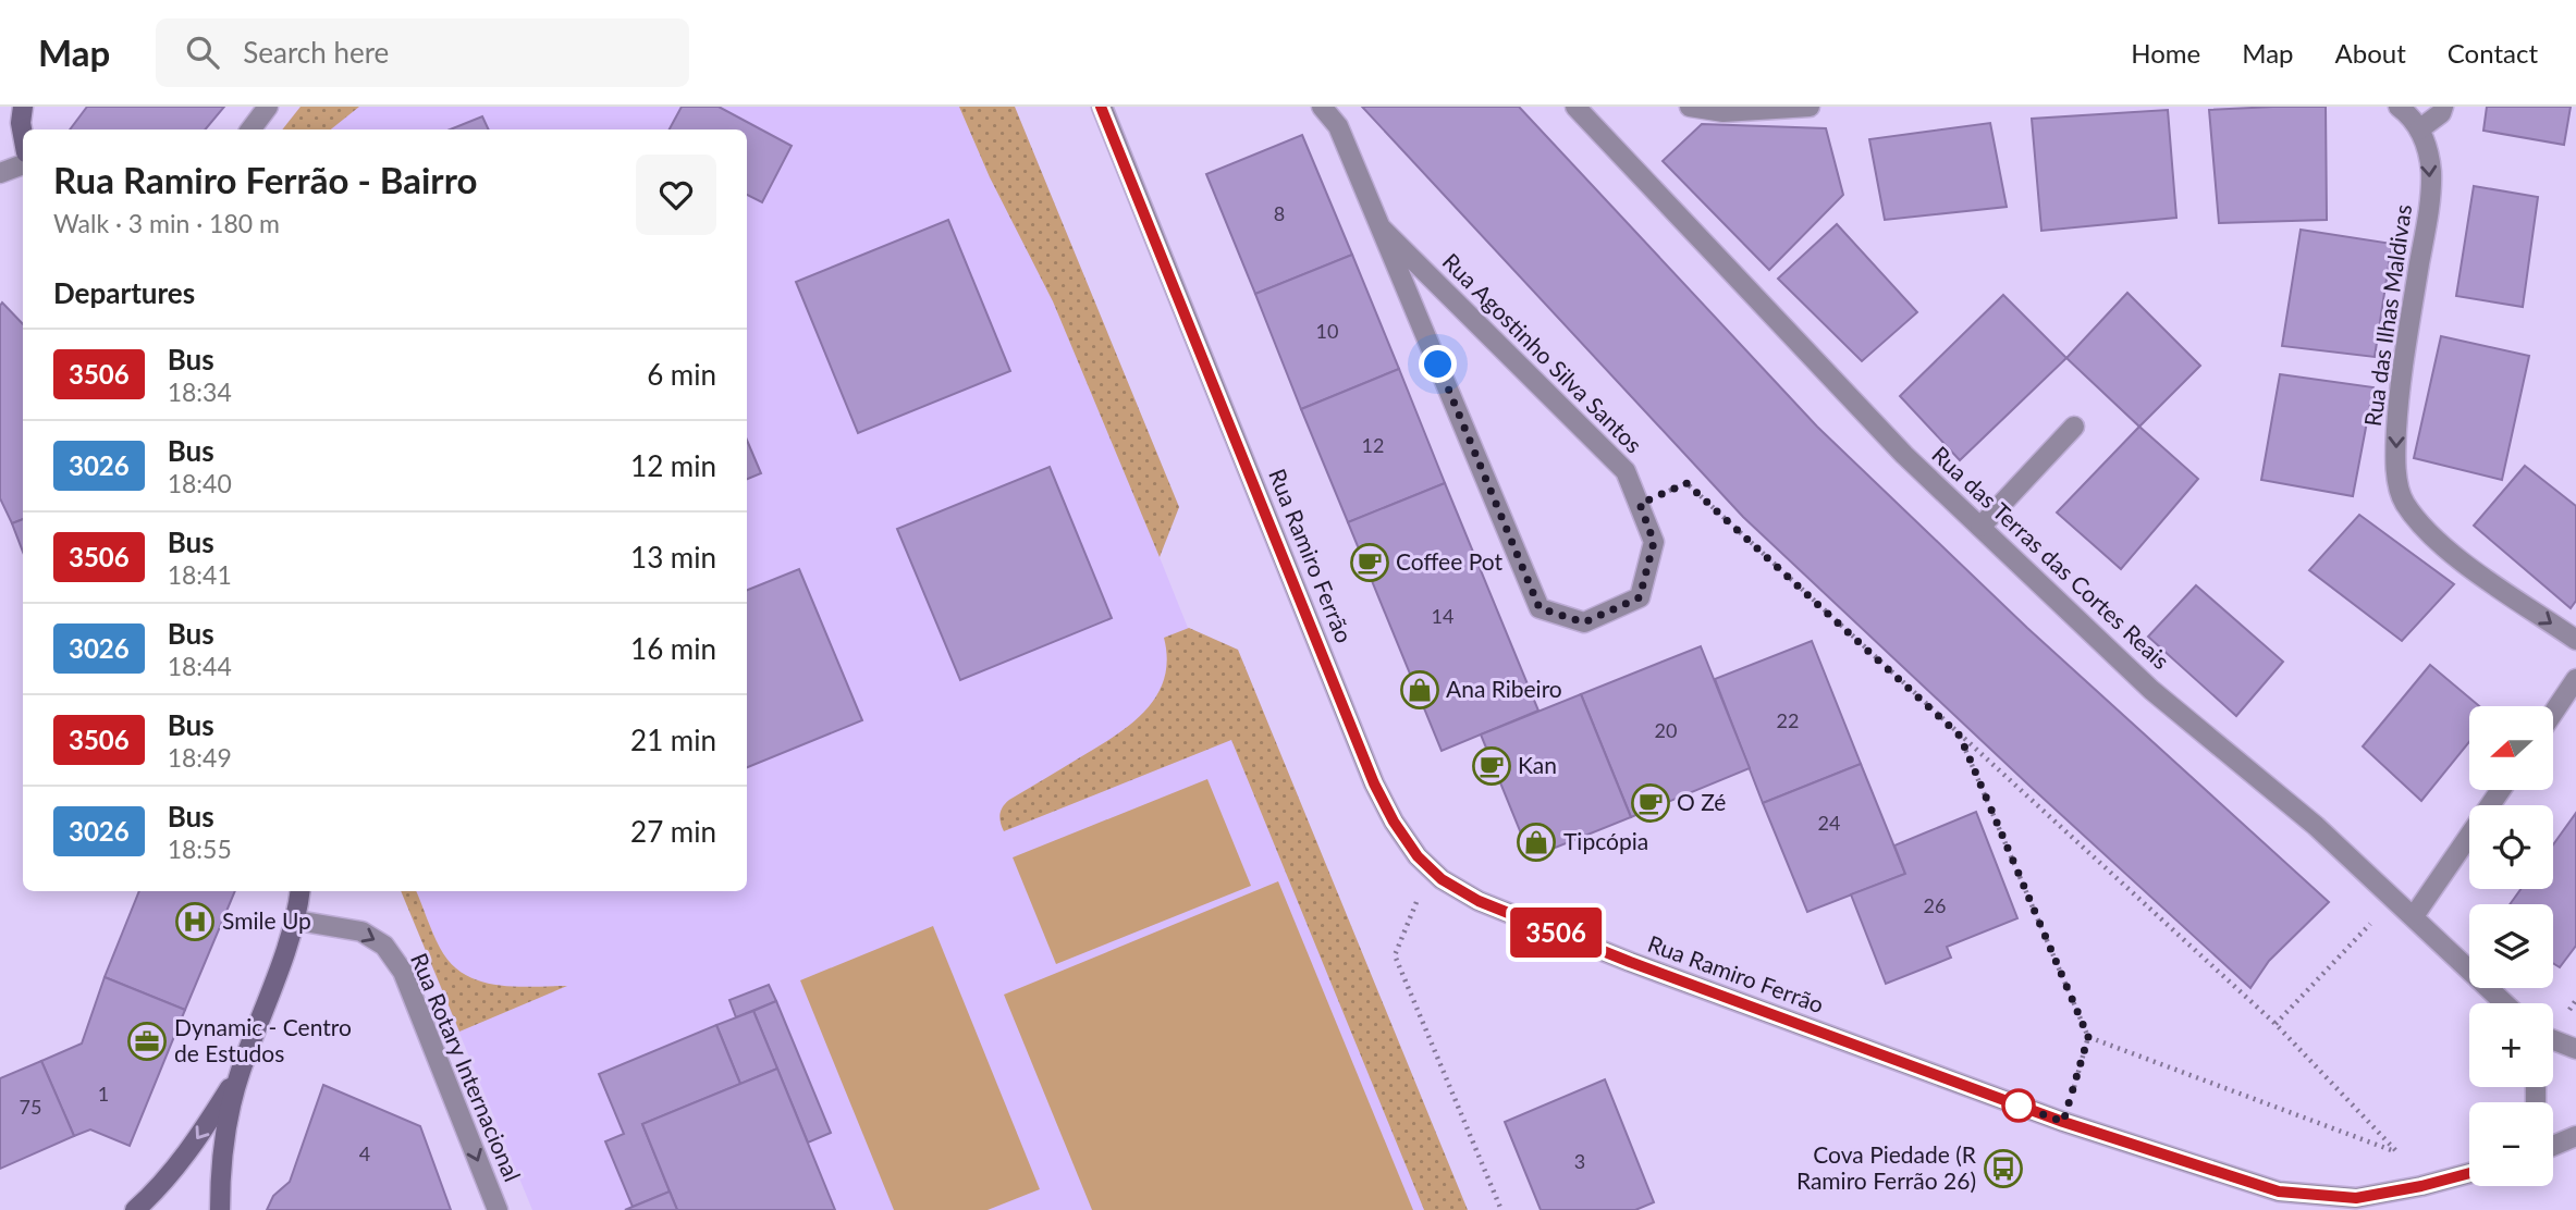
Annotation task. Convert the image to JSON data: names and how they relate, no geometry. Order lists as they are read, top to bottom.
{
  "streets": {
    "street": [
      "Rua das Ilhas Maldivas",
      "Rua Agostinho Silva Santos",
      "Rua Ramiro Ferrão",
      "Rua das Terras das Cortes Reais",
      "Rua Rotary Internacional"
    ]
  },
  "one_way": ["Rua das Ilhas Maldivas", "Rua Rotary Internacional"],
  "places": {
    "cafe": ["Coffee Pot", "Kan", "O Zé"],
    "shop": ["Ana Ribeiro", "Tipcópia"],
    "hospital": ["Smile Up"],
    "office": ["Dynamic - Centro de Estudos"],
    "bus stop": ["Cova Piedade (R Ramiro Ferrão 26)"]
  },
  "lines": ["bus line 3506"],
  "house_numbers": [
    "8",
    "10",
    "12",
    "14",
    "22",
    "20",
    "24",
    "26",
    "1",
    "75",
    "4",
    "3"
  ],
  "north": "left",
  "page": {
    "header": "Map",
    "search": "Search here",
    "nav": [
      "Home",
      "Map",
      "About",
      "Contact"
    ],
    "on_map": "3506",
    "heading": [
      ["Rua Ramiro Ferrão - Bairro", "Walk · 3 min · 180 m"],
      "Departures"
    ],
    "list": [
      {
        "mark": "3506",
        "name": "Bus",
        "note": "18:34",
        "value": "6 min"
      },
      {
        "mark": "3026",
        "name": "Bus",
        "note": "18:40",
        "value": "12 min"
      },
      {
        "mark": "3506",
        "name": "Bus",
        "note": "18:41",
        "value": "13 min"
      },
      {
        "mark": "3026",
        "name": "Bus",
        "note": "18:44",
        "value": "16 min"
      },
      {
        "mark": "3506",
        "name": "Bus",
        "note": "18:49",
        "value": "21 min"
      },
      {
        "mark": "3026",
        "name": "Bus",
        "note": "18:55",
        "value": "27 min"
      }
    ],
    "map_buttons": ["+", "−"]
  }
}
